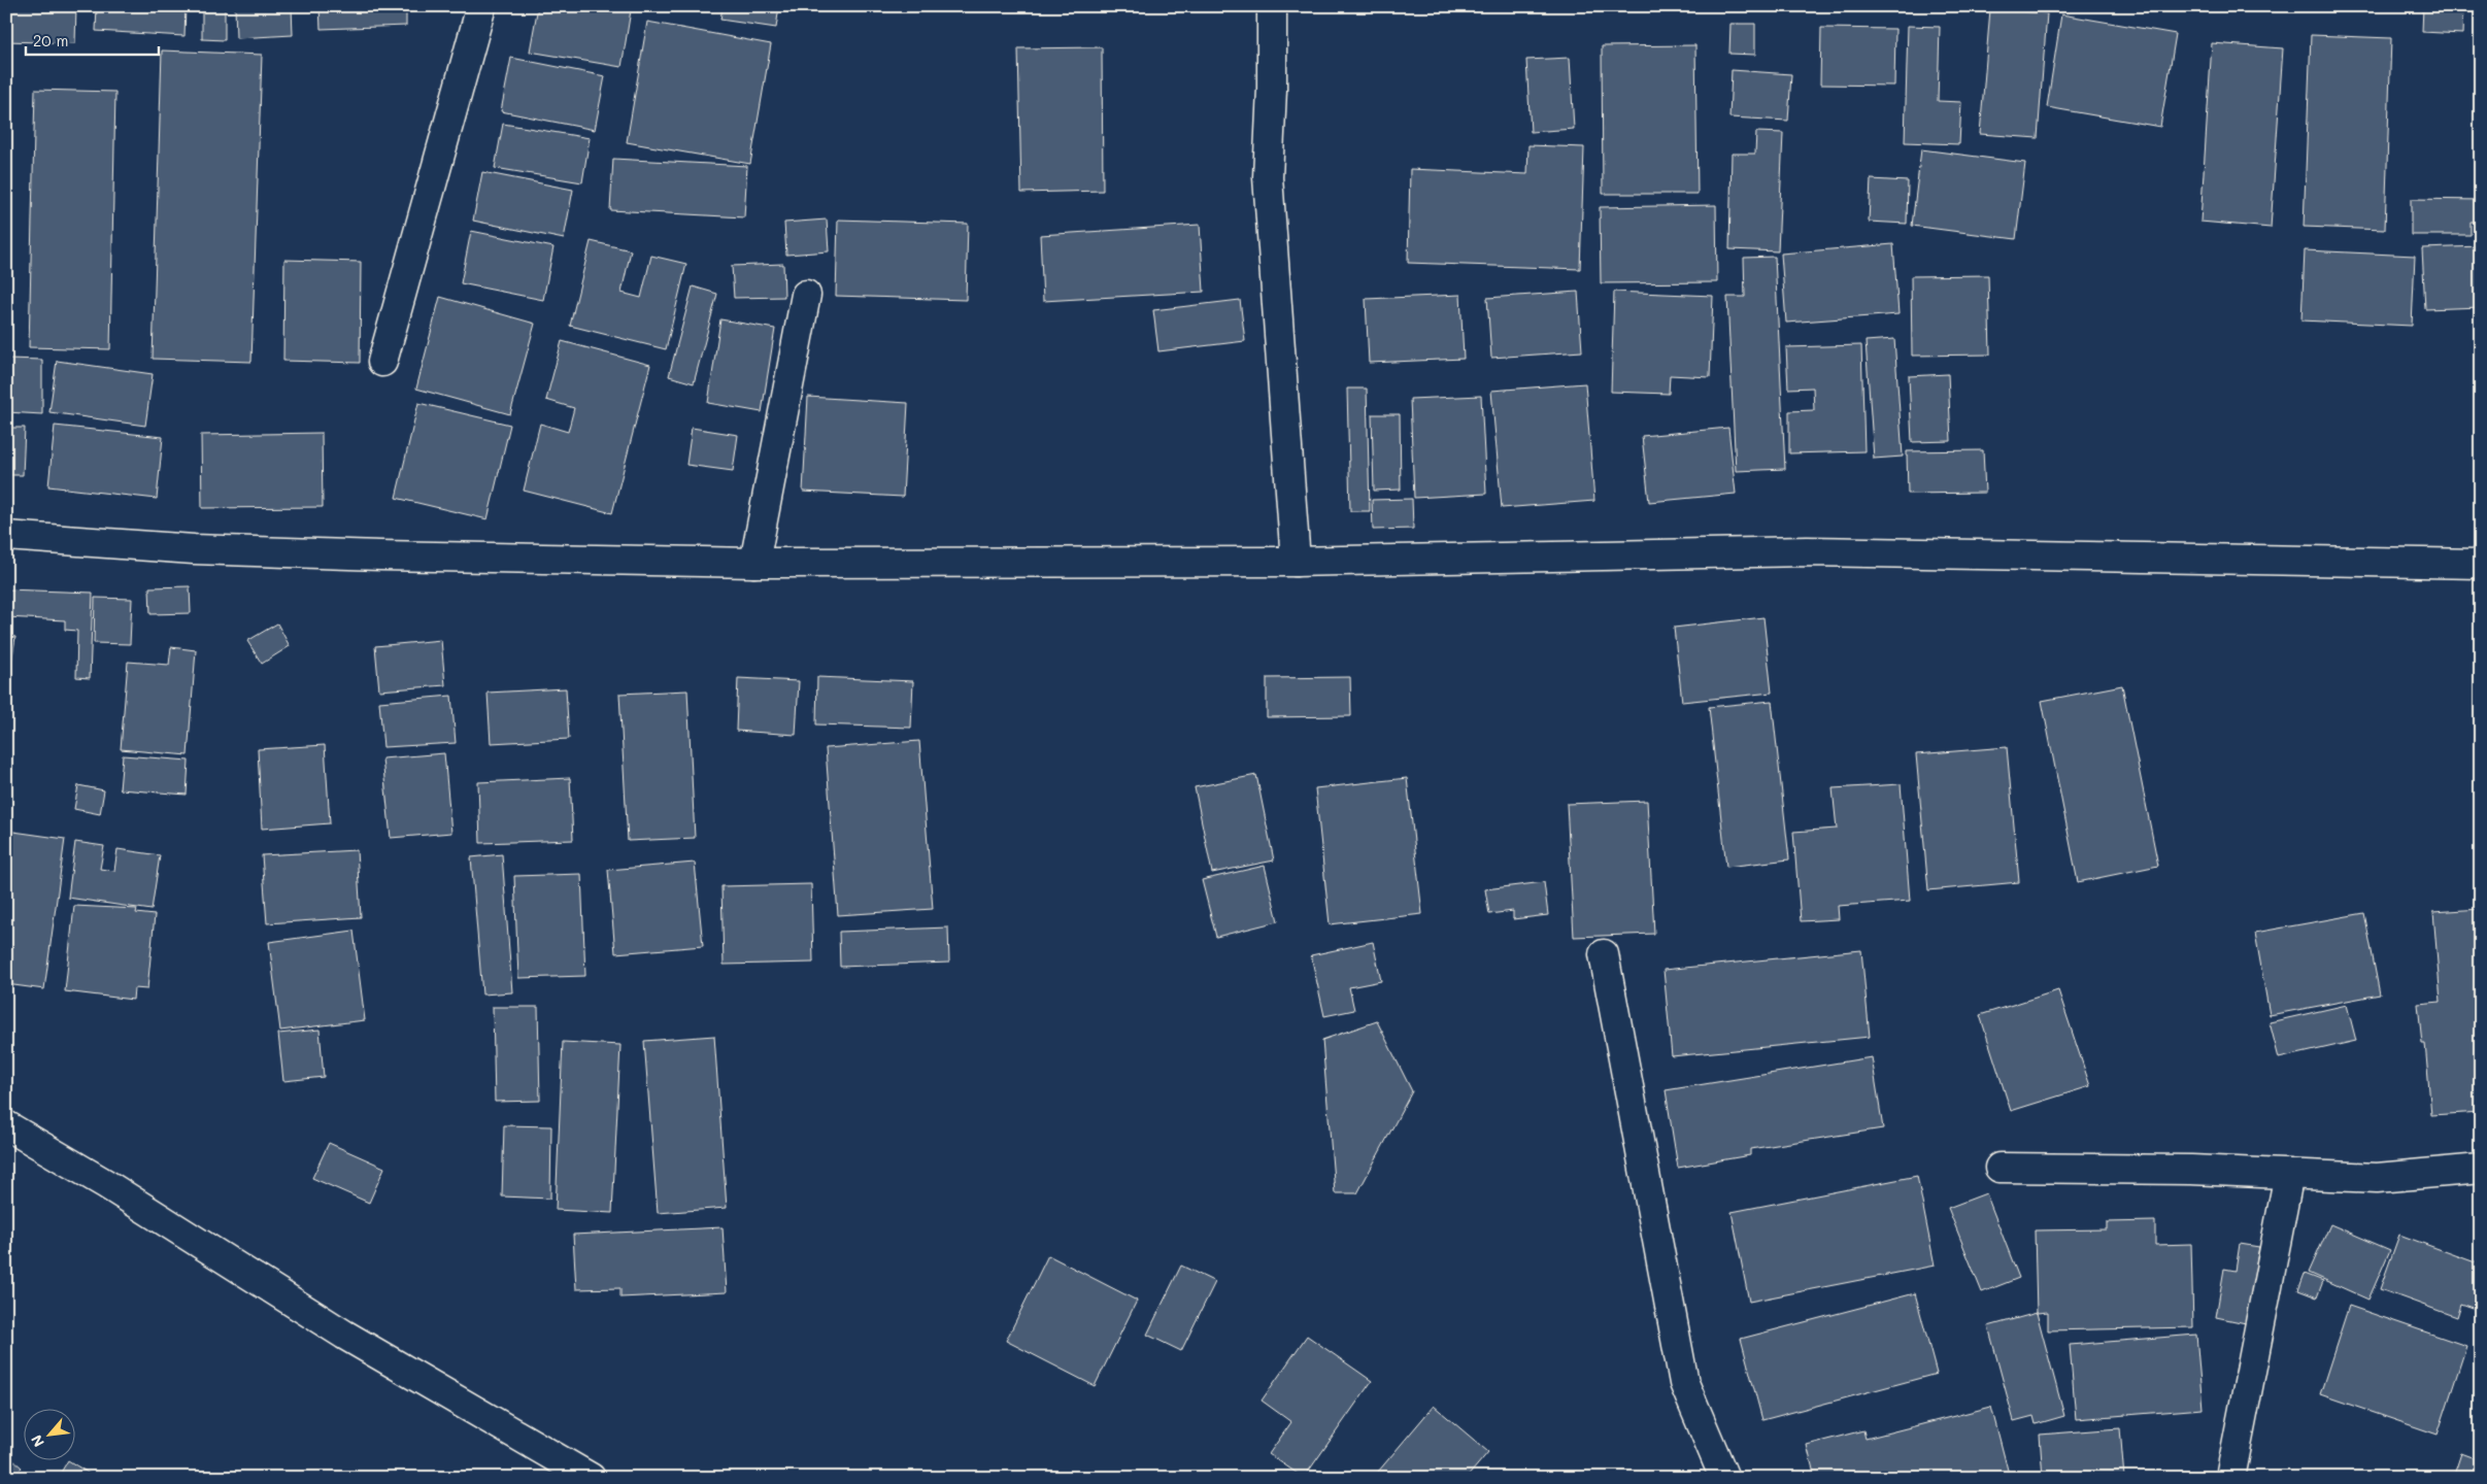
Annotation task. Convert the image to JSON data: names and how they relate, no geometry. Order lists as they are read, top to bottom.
{
  "scale_bar": "20 m",
  "north": "bottom left"
}
